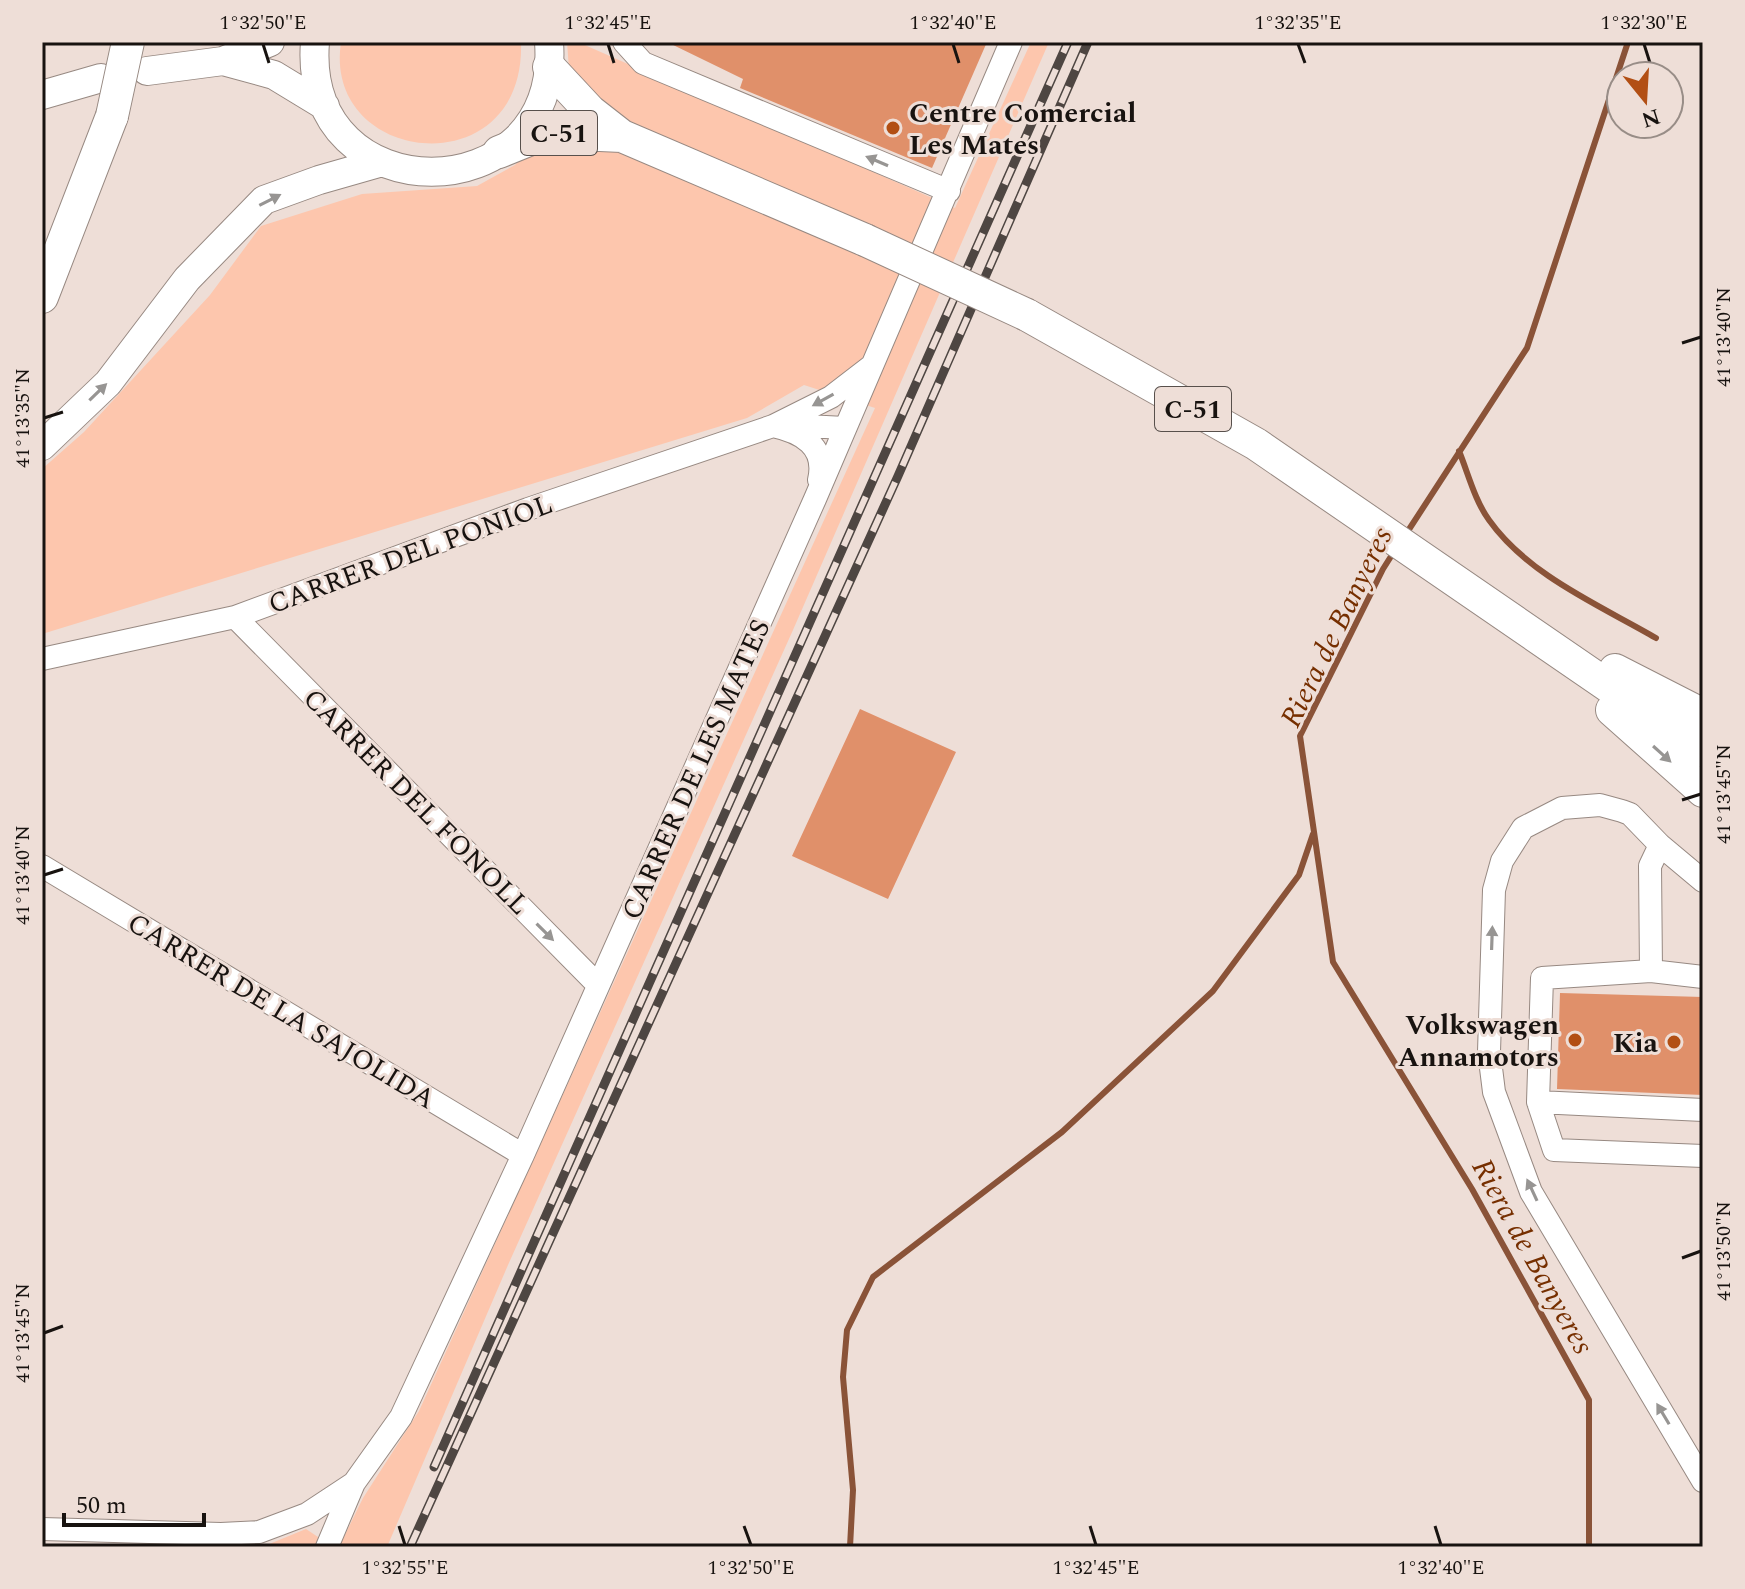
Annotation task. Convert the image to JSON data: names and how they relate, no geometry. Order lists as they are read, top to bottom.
{
  "streets": {
    "highway": ["C-51"],
    "street": [
      "CARRER DEL PONIOL",
      "CARRER DE LES MATES",
      "CARRER DEL FONOLL",
      "CARRER DE LA SAJOLIDA"
    ]
  },
  "crossings": [
    ["CARRER DEL PONIOL", "CARRER DE LES MATES"],
    ["CARRER DEL PONIOL", "CARRER DEL FONOLL"],
    ["CARRER DE LES MATES", "CARRER DEL FONOLL"],
    ["CARRER DE LES MATES", "CARRER DE LA SAJOLIDA"]
  ],
  "one_way": ["CARRER DEL FONOLL"],
  "water": ["Riera de Banyeres"],
  "places": ["Centre Comercial Les Mates", "Volkswagen Annamotors", "Kia"],
  "scale_bar": "50 m",
  "north": "bottom",
  "coordinates": [
    "1°32'50\"E",
    "1°32'45\"E",
    "1°32'40\"E",
    "1°32'35\"E",
    "1°32'30\"E",
    "41°13'40\"N",
    "41°13'35\"N",
    "41°13'45\"N",
    "41°13'50\"N",
    "1°32'55\"E"
  ]
}
